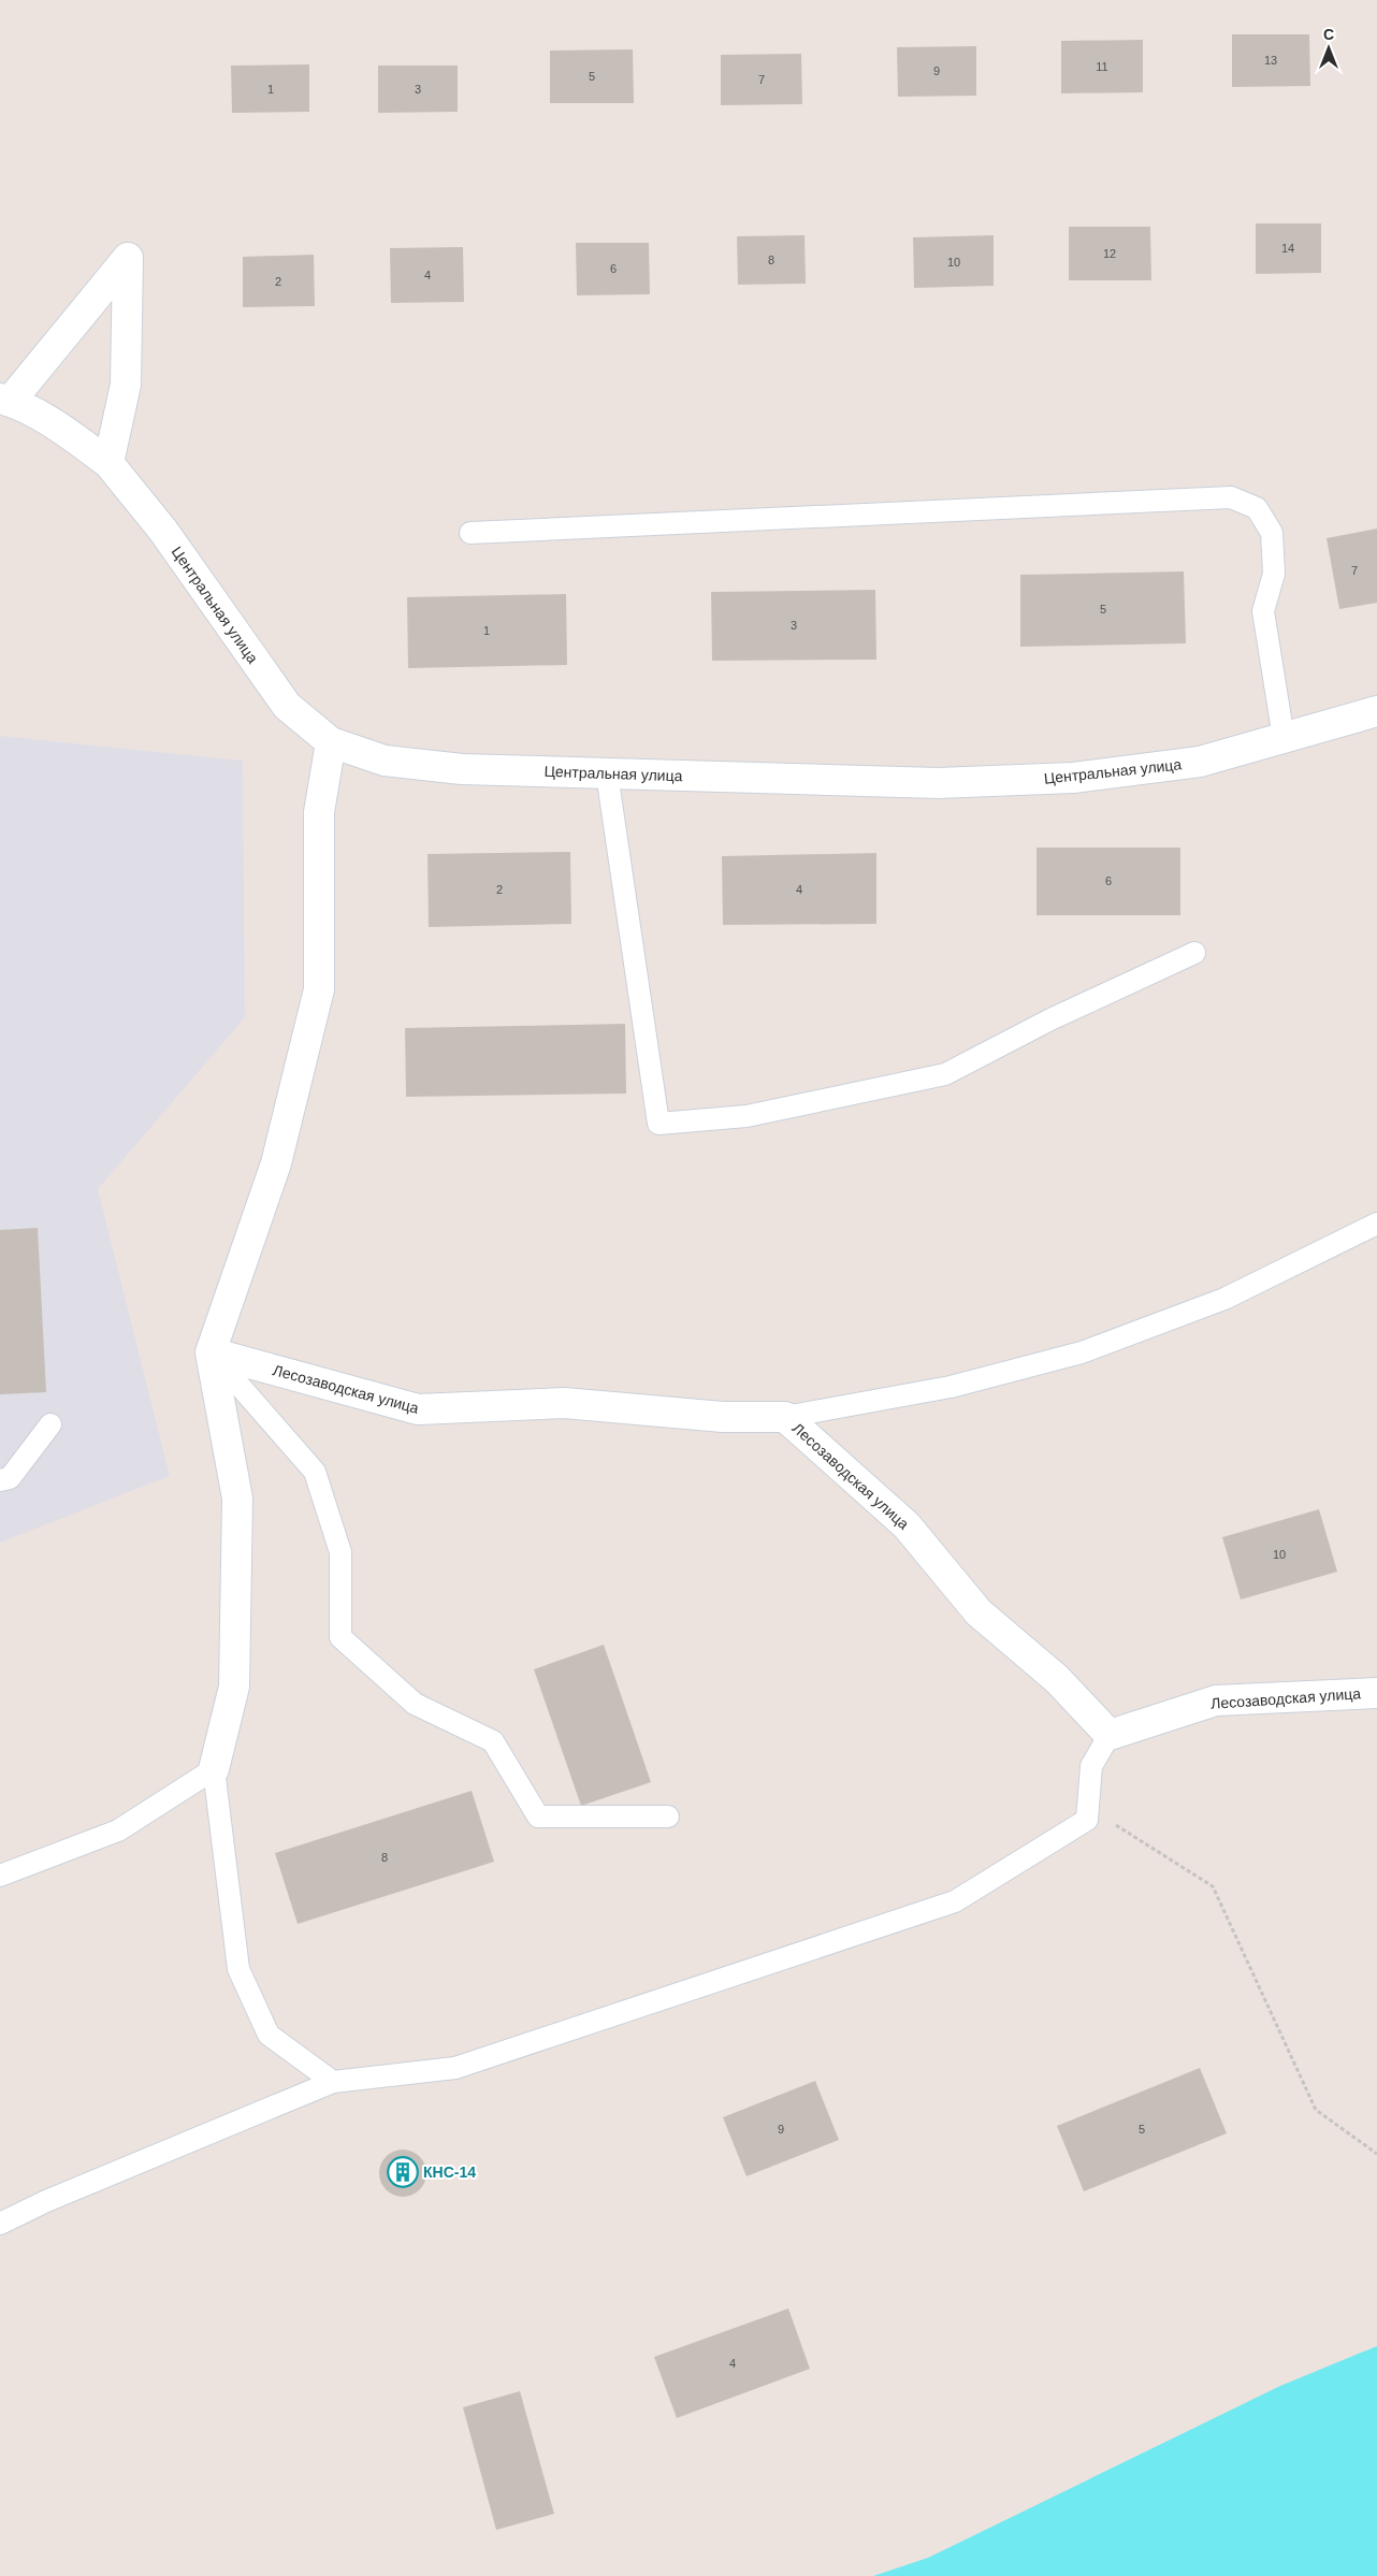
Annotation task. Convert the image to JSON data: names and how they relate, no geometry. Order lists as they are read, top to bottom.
{
  "streets": {
    "street": ["Центральная улица", "Лесозаводская улица"]
  },
  "places": {
    "building": ["КНС-14"]
  },
  "house_numbers": [
    "13",
    "11",
    "9",
    "5",
    "7",
    "1",
    "3",
    "14",
    "12",
    "8",
    "10",
    "6",
    "4",
    "2",
    "7",
    "5",
    "3",
    "1",
    "6",
    "2",
    "4",
    "10",
    "8",
    "9",
    "5",
    "4"
  ],
  "north": "top"
}
